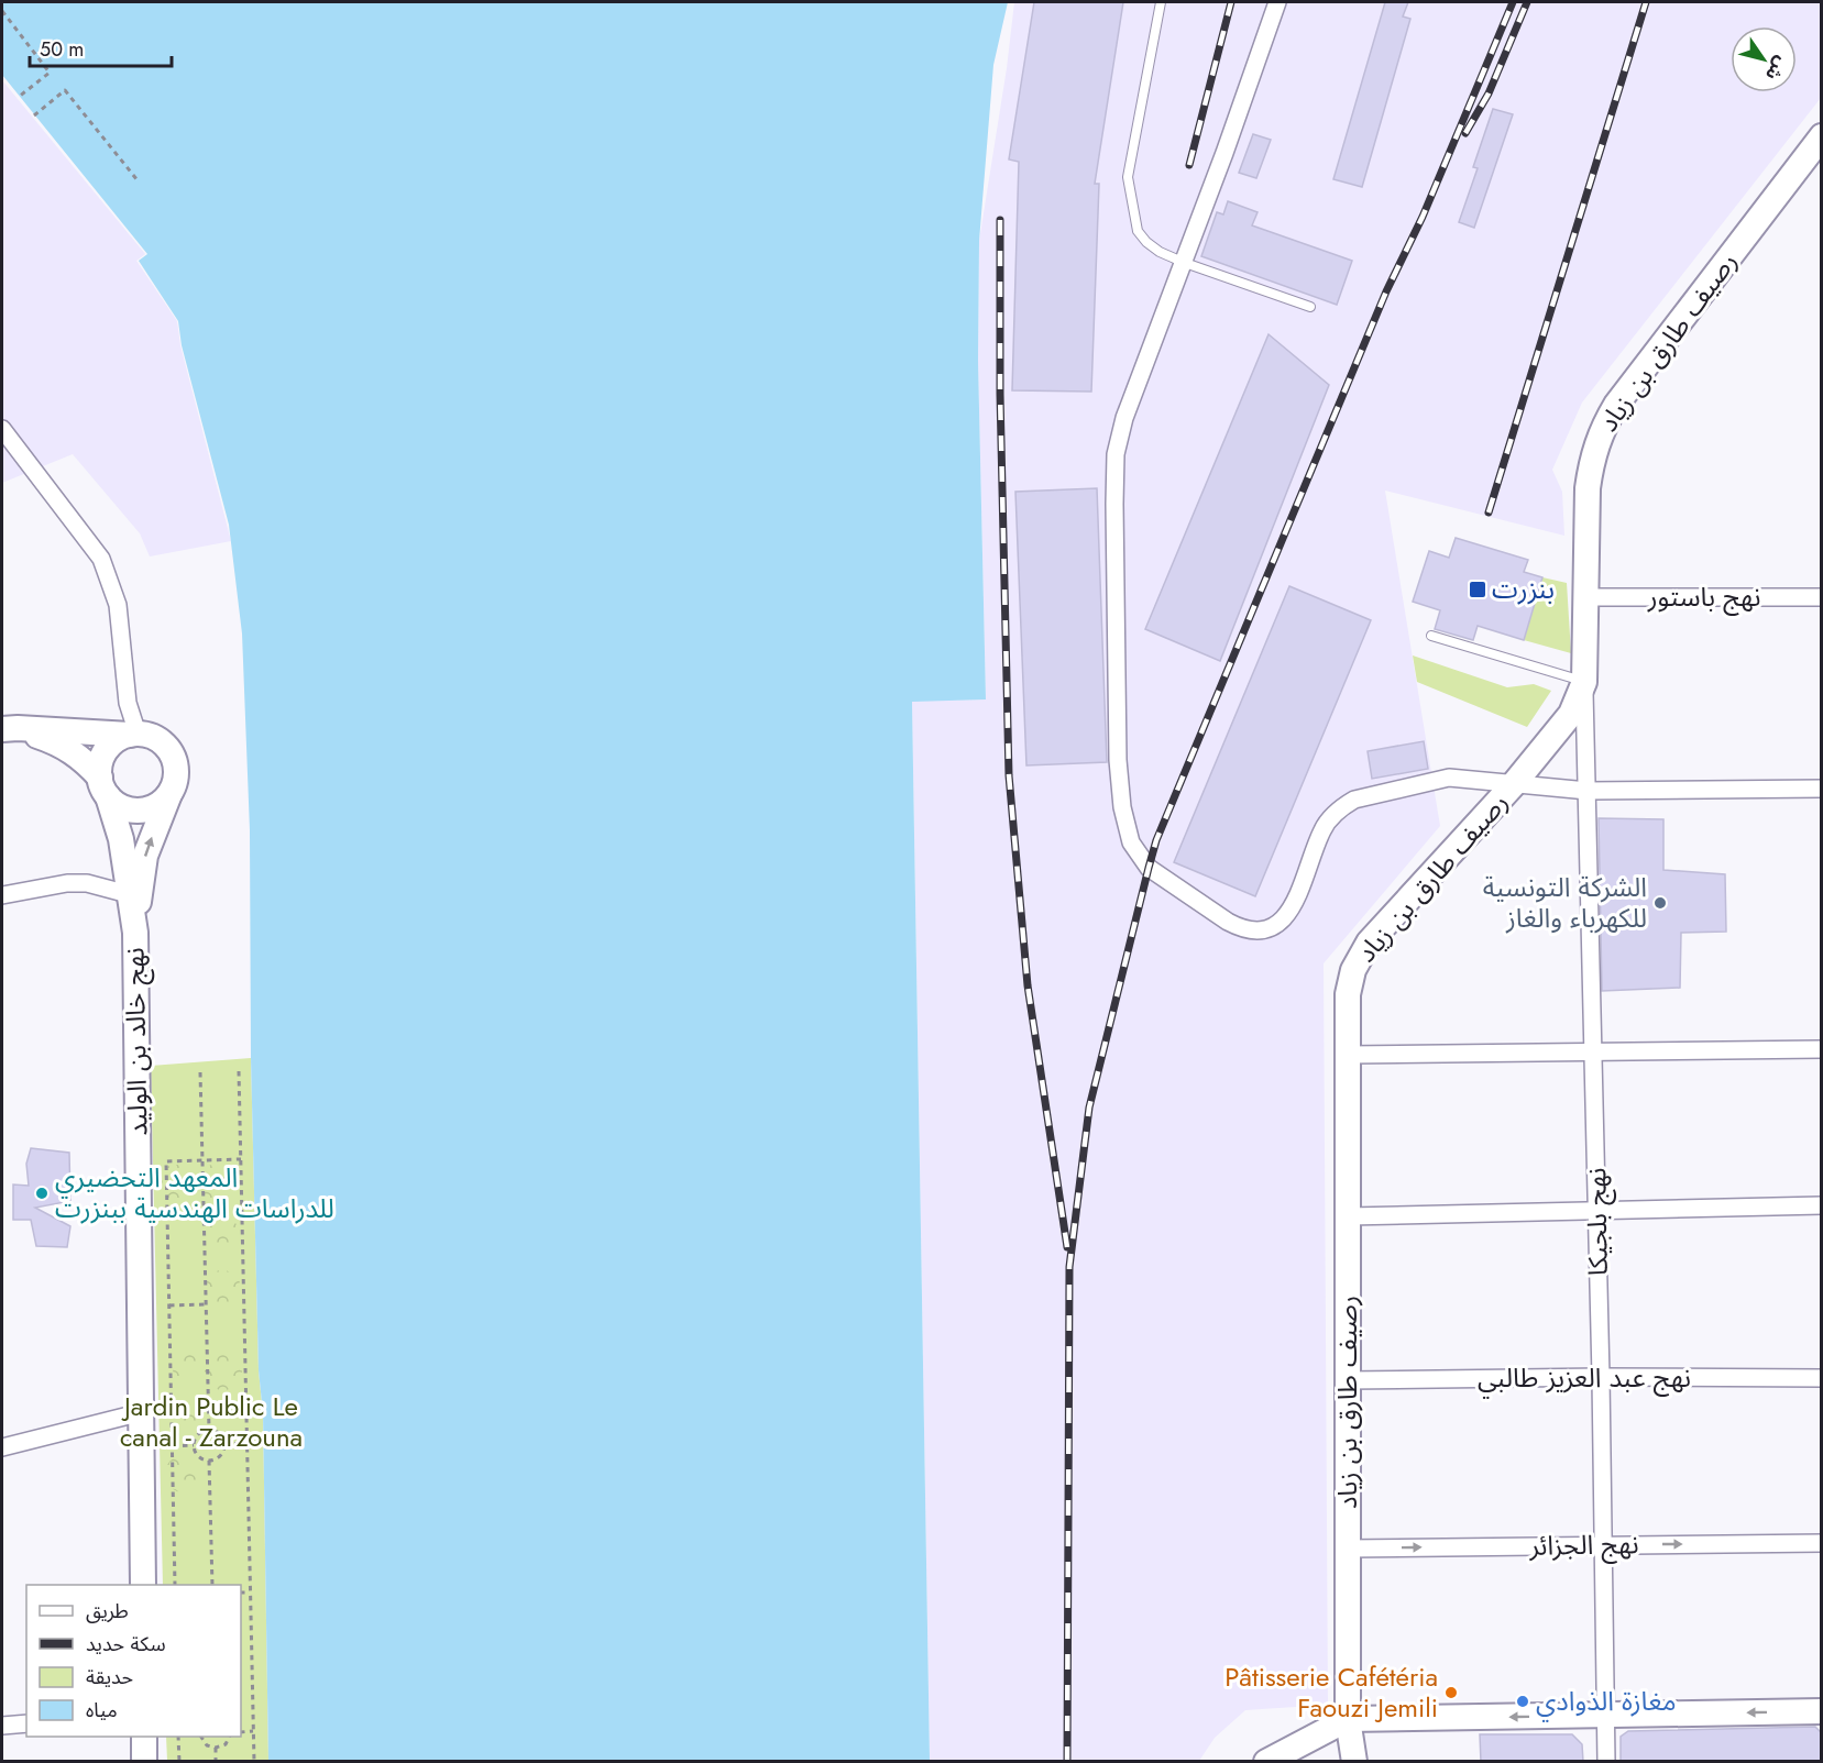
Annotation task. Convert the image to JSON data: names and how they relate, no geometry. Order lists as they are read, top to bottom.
{
  "streets": {
    "street": [
      "رصيف طارق بن زياد",
      "نهج باستور",
      "نهج خالد بن الوليد",
      "نهج بلجيكا",
      "نهج عبد العزيز طالبي",
      "نهج الجزائر"
    ]
  },
  "crossings": [
    ["رصيف طارق بن زياد", "نهج باستور"],
    ["رصيف طارق بن زياد", "نهج بلجيكا"],
    ["رصيف طارق بن زياد", "نهج عبد العزيز طالبي"],
    ["رصيف طارق بن زياد", "نهج الجزائر"],
    ["نهج بلجيكا", "نهج عبد العزيز طالبي"],
    ["نهج بلجيكا", "نهج الجزائر"]
  ],
  "one_way": ["نهج الجزائر"],
  "parks": ["Jardin Public Le canal - Zarzouna"],
  "places": {
    "transit": ["بنزرت"],
    "other": [
      "الشركة التونسية للكهرباء والغاز",
      "المعهد التحضيري للدراسات الهندسية ببنزرت",
      "Pâtisserie Cafétéria Faouzi Jemili",
      "مغازة الذوادي"
    ]
  },
  "legend": [
    "طريق",
    "سكة حديد",
    "حديقة",
    "مياه"
  ],
  "scale_bar": "50 m",
  "north": "bottom right"
}
